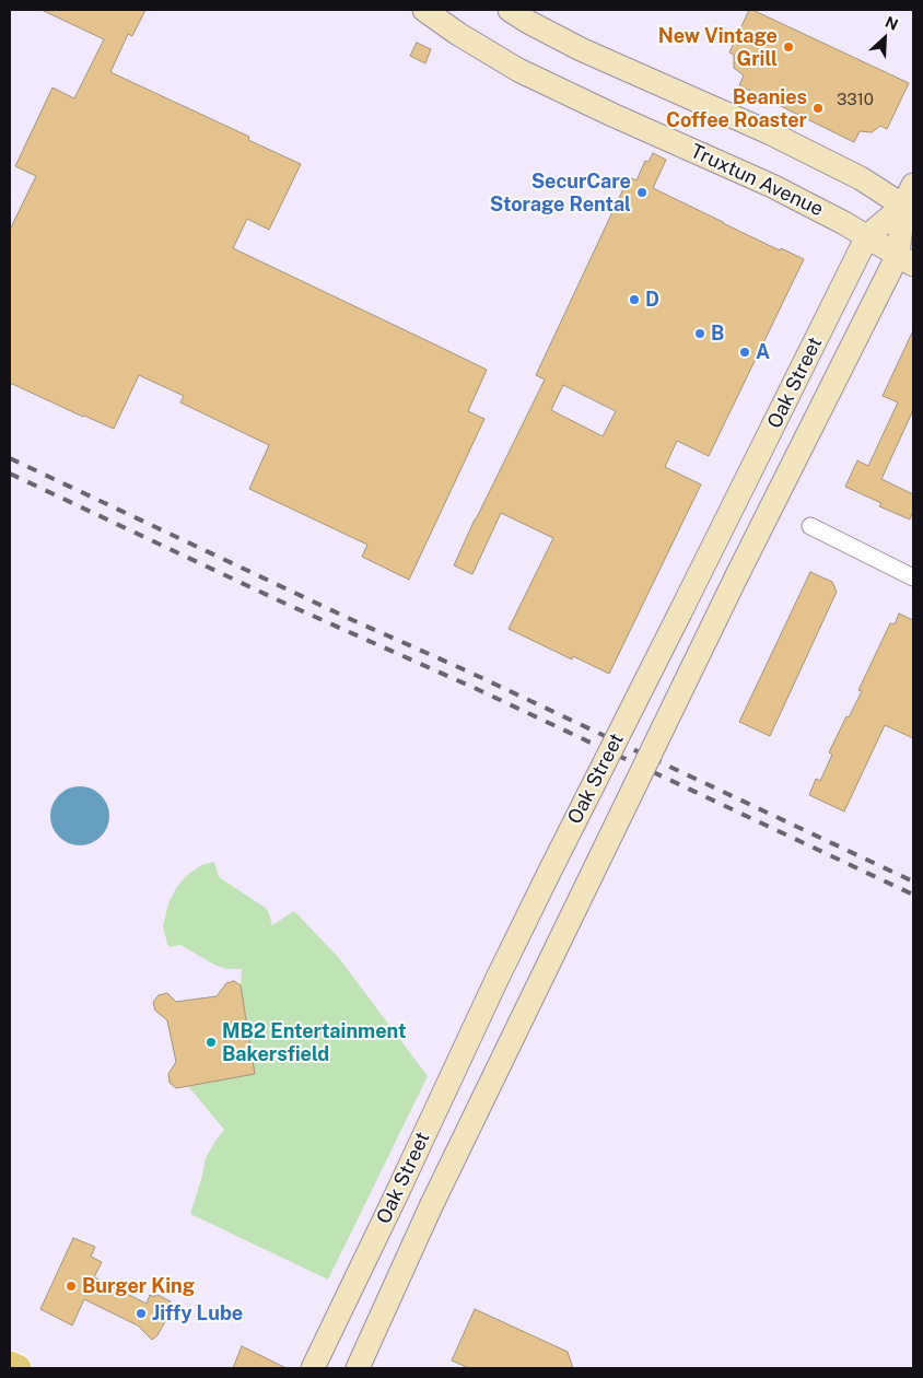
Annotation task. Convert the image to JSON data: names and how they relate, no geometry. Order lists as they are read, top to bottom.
{
  "streets": {
    "main road": ["Truxtun Avenue", "Oak Street"]
  },
  "crossings": [
    ["Truxtun Avenue", "Oak Street"]
  ],
  "places": [
    "New Vintage Grill",
    "Beanies Coffee Roaster",
    "SecurCare Storage Rental",
    "D",
    "B",
    "A",
    "MB2 Entertainment Bakersfield",
    "Burger King",
    "Jiffy Lube"
  ],
  "house_numbers": ["3310"],
  "north": "top right"
}
